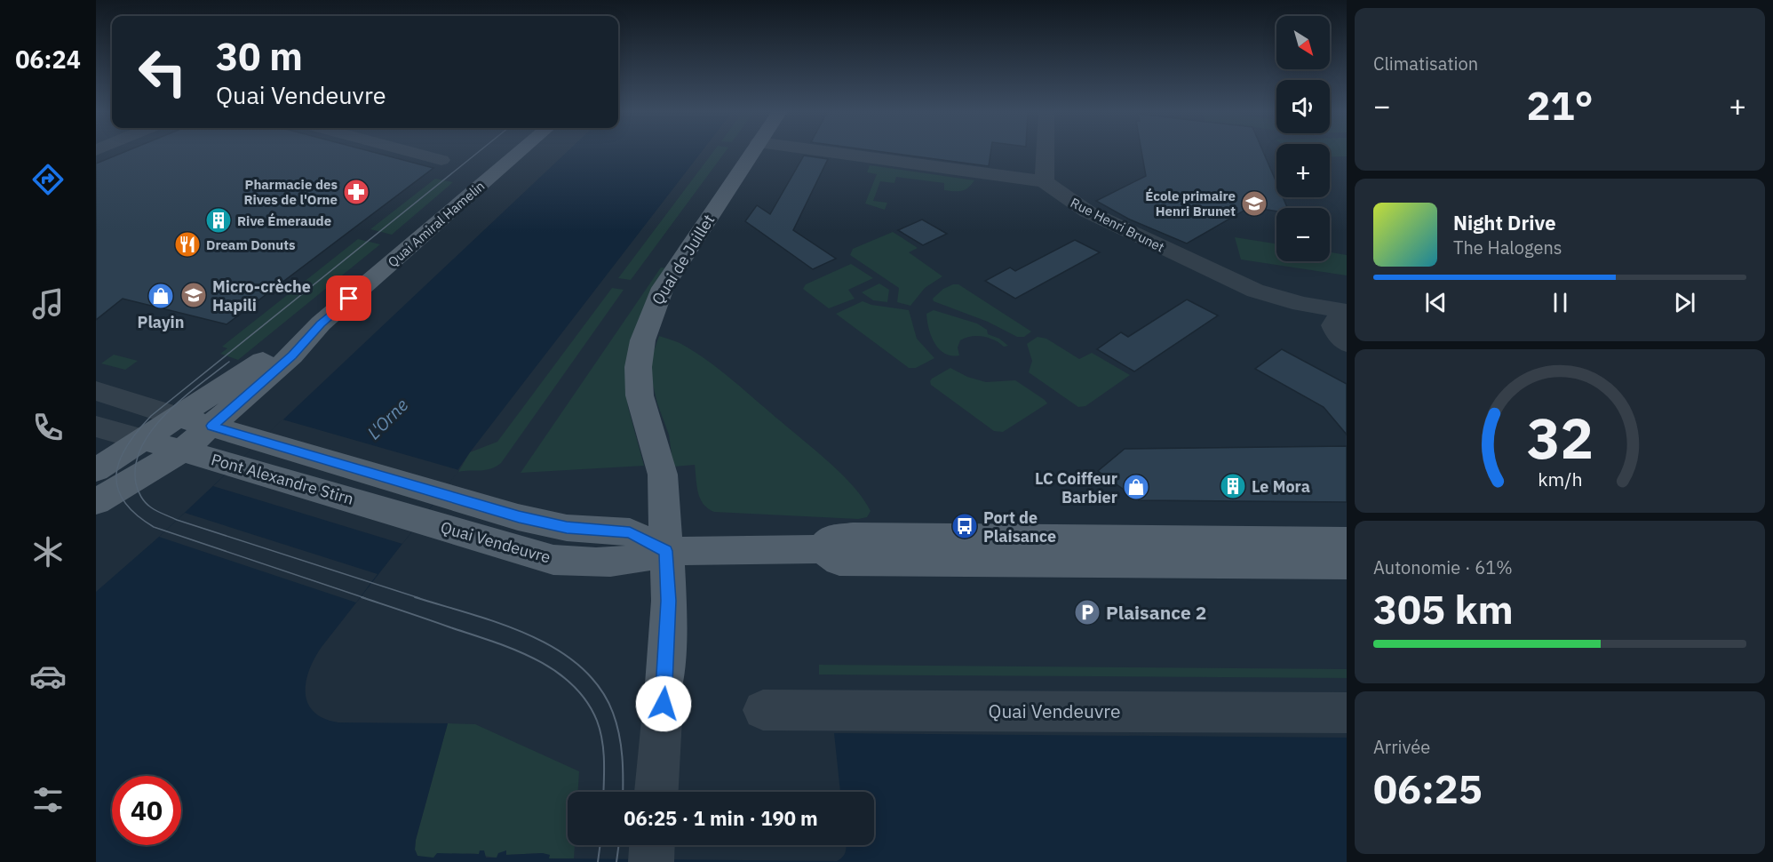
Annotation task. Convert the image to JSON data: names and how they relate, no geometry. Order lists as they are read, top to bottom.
{
  "streets": {
    "main road": [
      "Quai Amiral Hamelin",
      "Quai de Juillet",
      "Pont Alexandre Stirn",
      "Quai Vendeuvre"
    ],
    "street": ["Rue Henri Brunet"]
  },
  "crossings": [
    ["Quai Amiral Hamelin", "Pont Alexandre Stirn"],
    ["Quai de Juillet", "Quai Vendeuvre"],
    ["Pont Alexandre Stirn", "Quai Vendeuvre"]
  ],
  "water": ["L'Orne"],
  "places": {
    "pharmacy": ["Pharmacie des Rives de l'Orne"],
    "school or university": ["École primaire Henri Brunet", "Micro-crèche Hapili"],
    "building": ["Rive Émeraude", "Le Mora"],
    "restaurant": ["Dream Donuts"],
    "shop": ["Playin", "LC Coiffeur Barbier"],
    "bus stop": ["Port de Plaisance"],
    "parking": ["Plaisance 2"]
  },
  "north": "bottom right",
  "page": {
    "tabs": "06:24",
    "tile": [
      "Climatisation",
      ["Autonomie · 61%", "305 km"],
      ["Arrivée", "06:25"]
    ],
    "map_buttons": ["+", "−"],
    "turn": ["30 m", "Quai Vendeuvre"],
    "heat": ["−", "21°", "+"],
    "song": ["Night Drive", "The Halogens"],
    "limit": "40",
    "trip": "06:25 · 1 min · 190 m",
    "gauge": ["32", "km/h"]
  }
}
